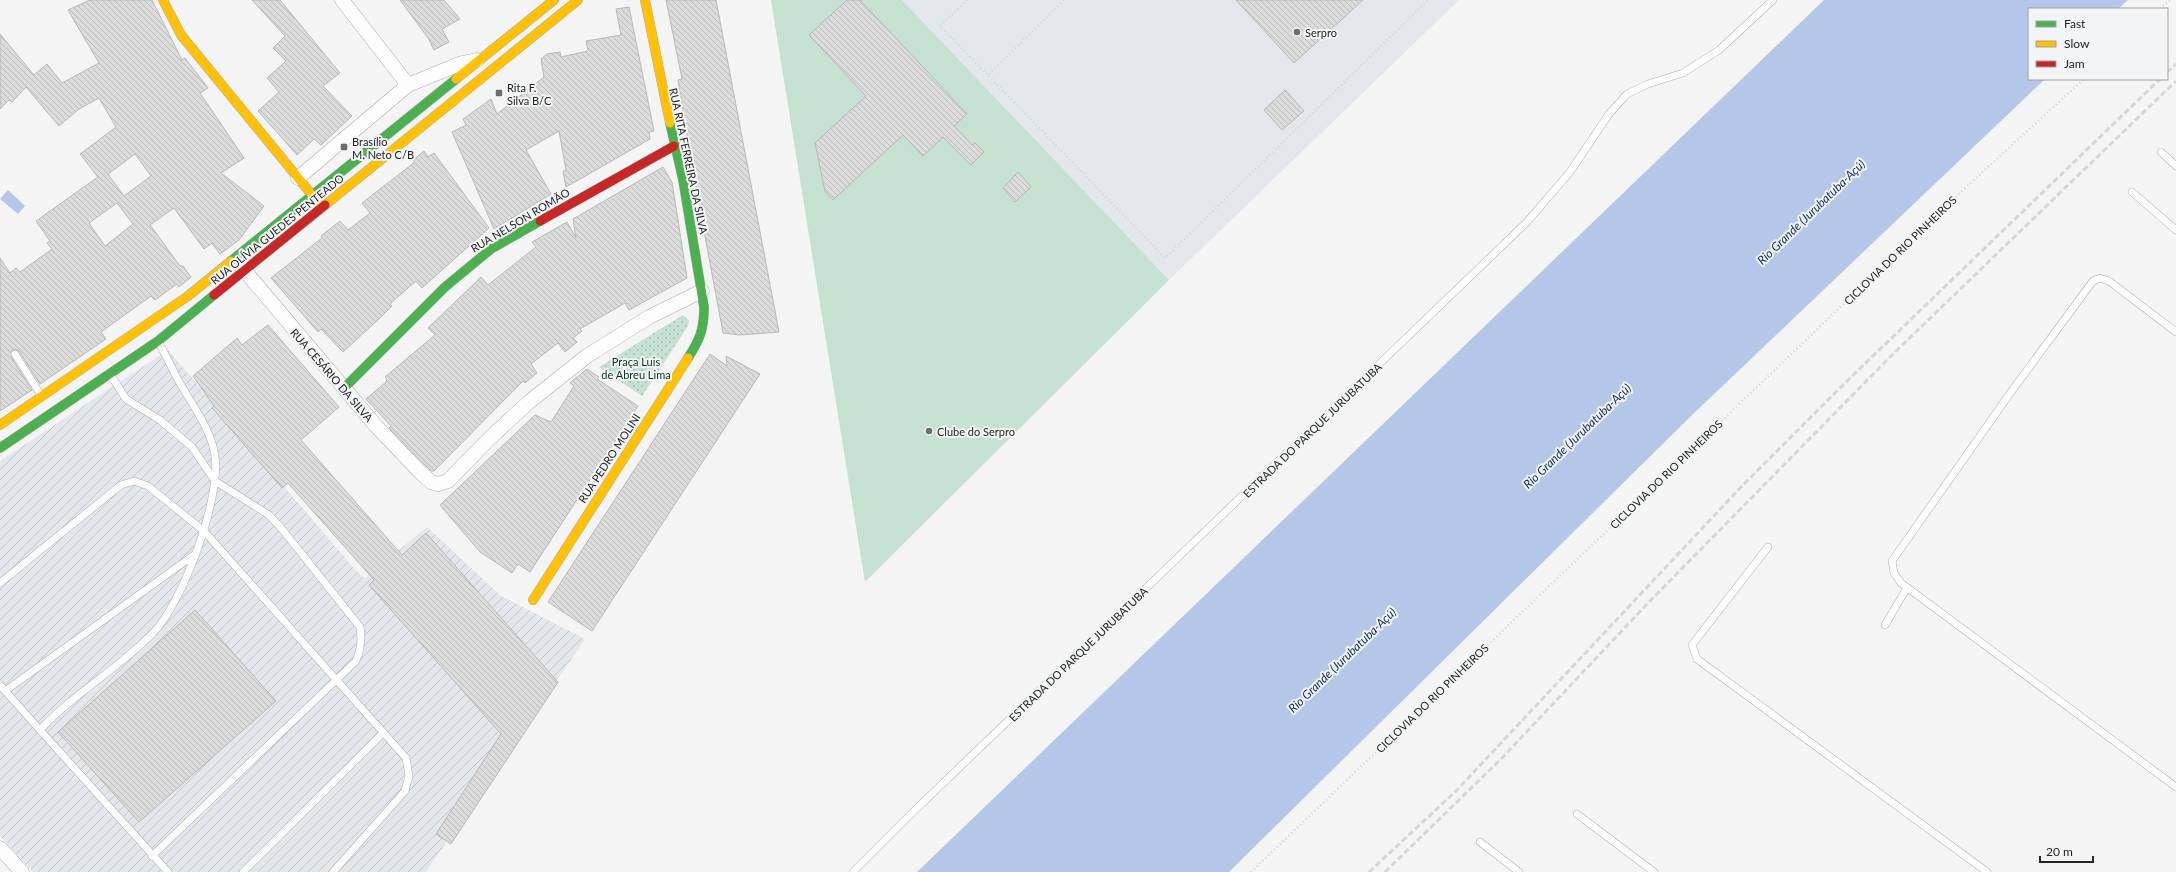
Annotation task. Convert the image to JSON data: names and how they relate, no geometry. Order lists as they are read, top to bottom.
{
  "streets": {
    "main road": [
      "RUA RITA FERREIRA DA SILVA",
      "RUA NELSON ROMÃO",
      "RUA OLÍVIA GUEDES PENTEADO",
      "RUA PEDRO MOLINI"
    ],
    "street": ["RUA CESÁRIO DA SILVA"],
    "lane": ["ESTRADA DO PARQUE JURUBATUBA"],
    "path": ["CICLOVIA DO RIO PINHEIROS"]
  },
  "crossings": [
    ["RUA RITA FERREIRA DA SILVA", "RUA NELSON ROMÃO"],
    ["RUA RITA FERREIRA DA SILVA", "RUA CESÁRIO DA SILVA"],
    ["RUA RITA FERREIRA DA SILVA", "RUA PEDRO MOLINI"],
    ["RUA NELSON ROMÃO", "RUA CESÁRIO DA SILVA"],
    ["RUA OLÍVIA GUEDES PENTEADO", "RUA CESÁRIO DA SILVA"]
  ],
  "water": ["Rio Grande (Jurubatuba-Açú)"],
  "parks": ["Praça Luis de Abreu Lima"],
  "places": {
    "other": ["Serpro", "Clube do Serpro"],
    "transit": ["Rita F. Silva B/C", "Brasílio M. Neto C/B"]
  },
  "legend": ["Fast", "Slow", "Jam"],
  "scale_bar": "20 m"
}
